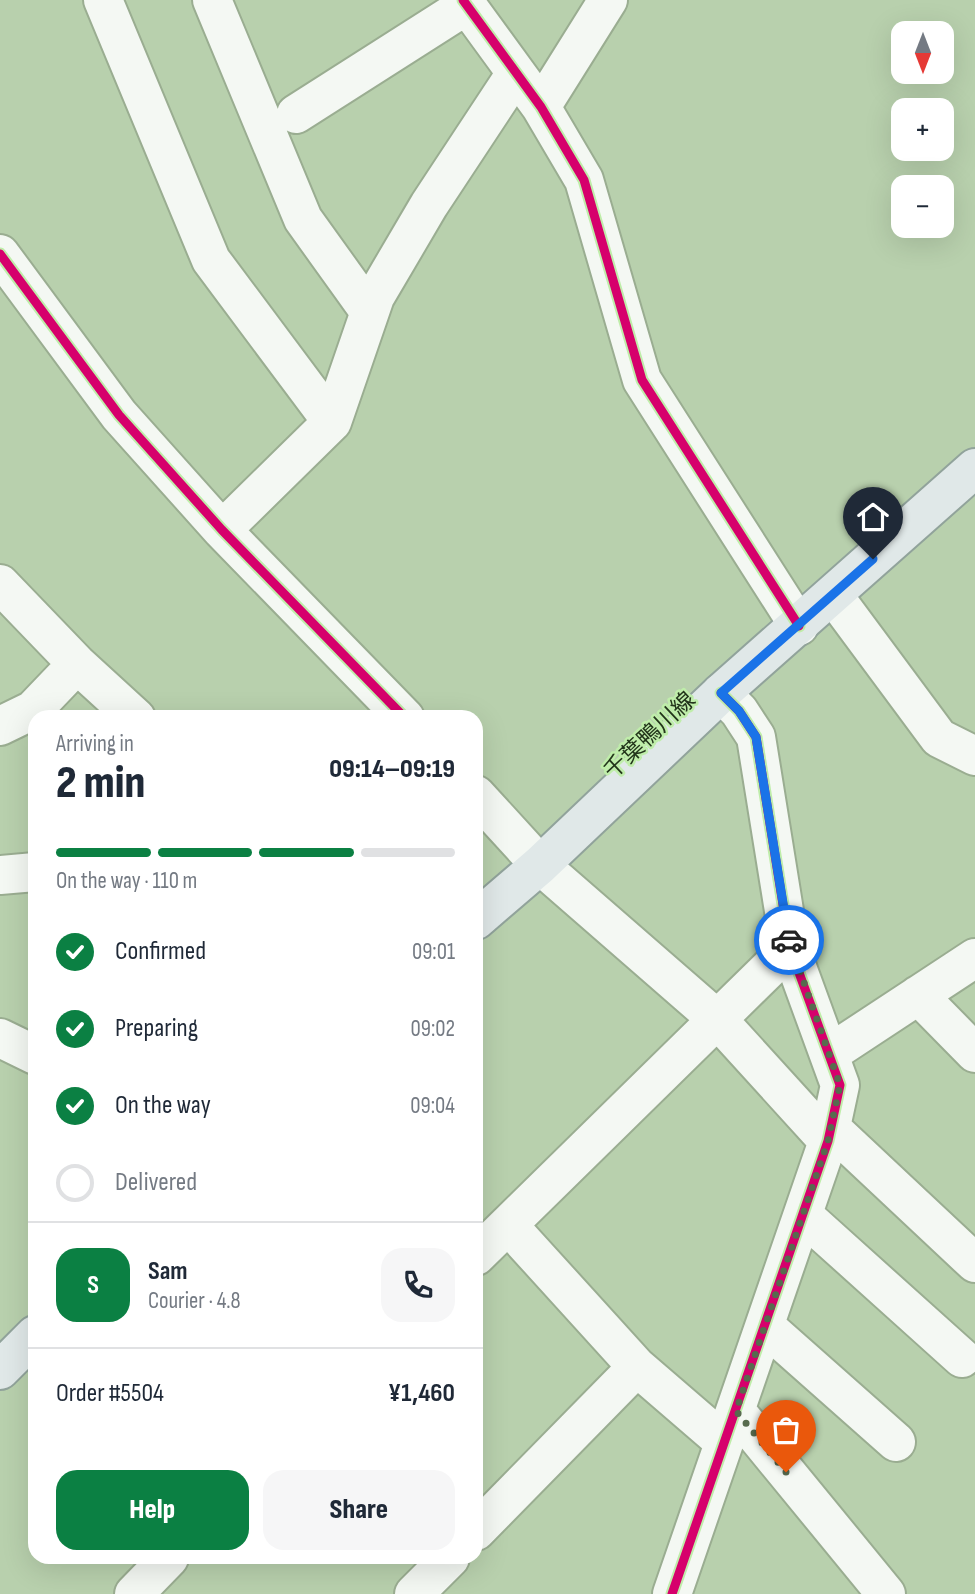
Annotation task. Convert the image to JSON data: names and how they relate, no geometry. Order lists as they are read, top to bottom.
{
  "streets": {
    "main road": ["千葉鴨川線"]
  },
  "north": "bottom",
  "page": {
    "map_buttons": ["+", "−"],
    "heading": ["2 min", "Arriving in", "09:14–09:19"],
    "panel": [
      "Sam",
      "Courier · 4.8",
      "Order #5504",
      "¥1,460"
    ],
    "bar": "On the way · 110 m",
    "list": [
      ["Confirmed", "09:01"],
      ["Preparing", "09:02"],
      ["On the way", "09:04"],
      "Delivered"
    ],
    "round": "S",
    "buttons": ["Help", "Share"]
  }
}
